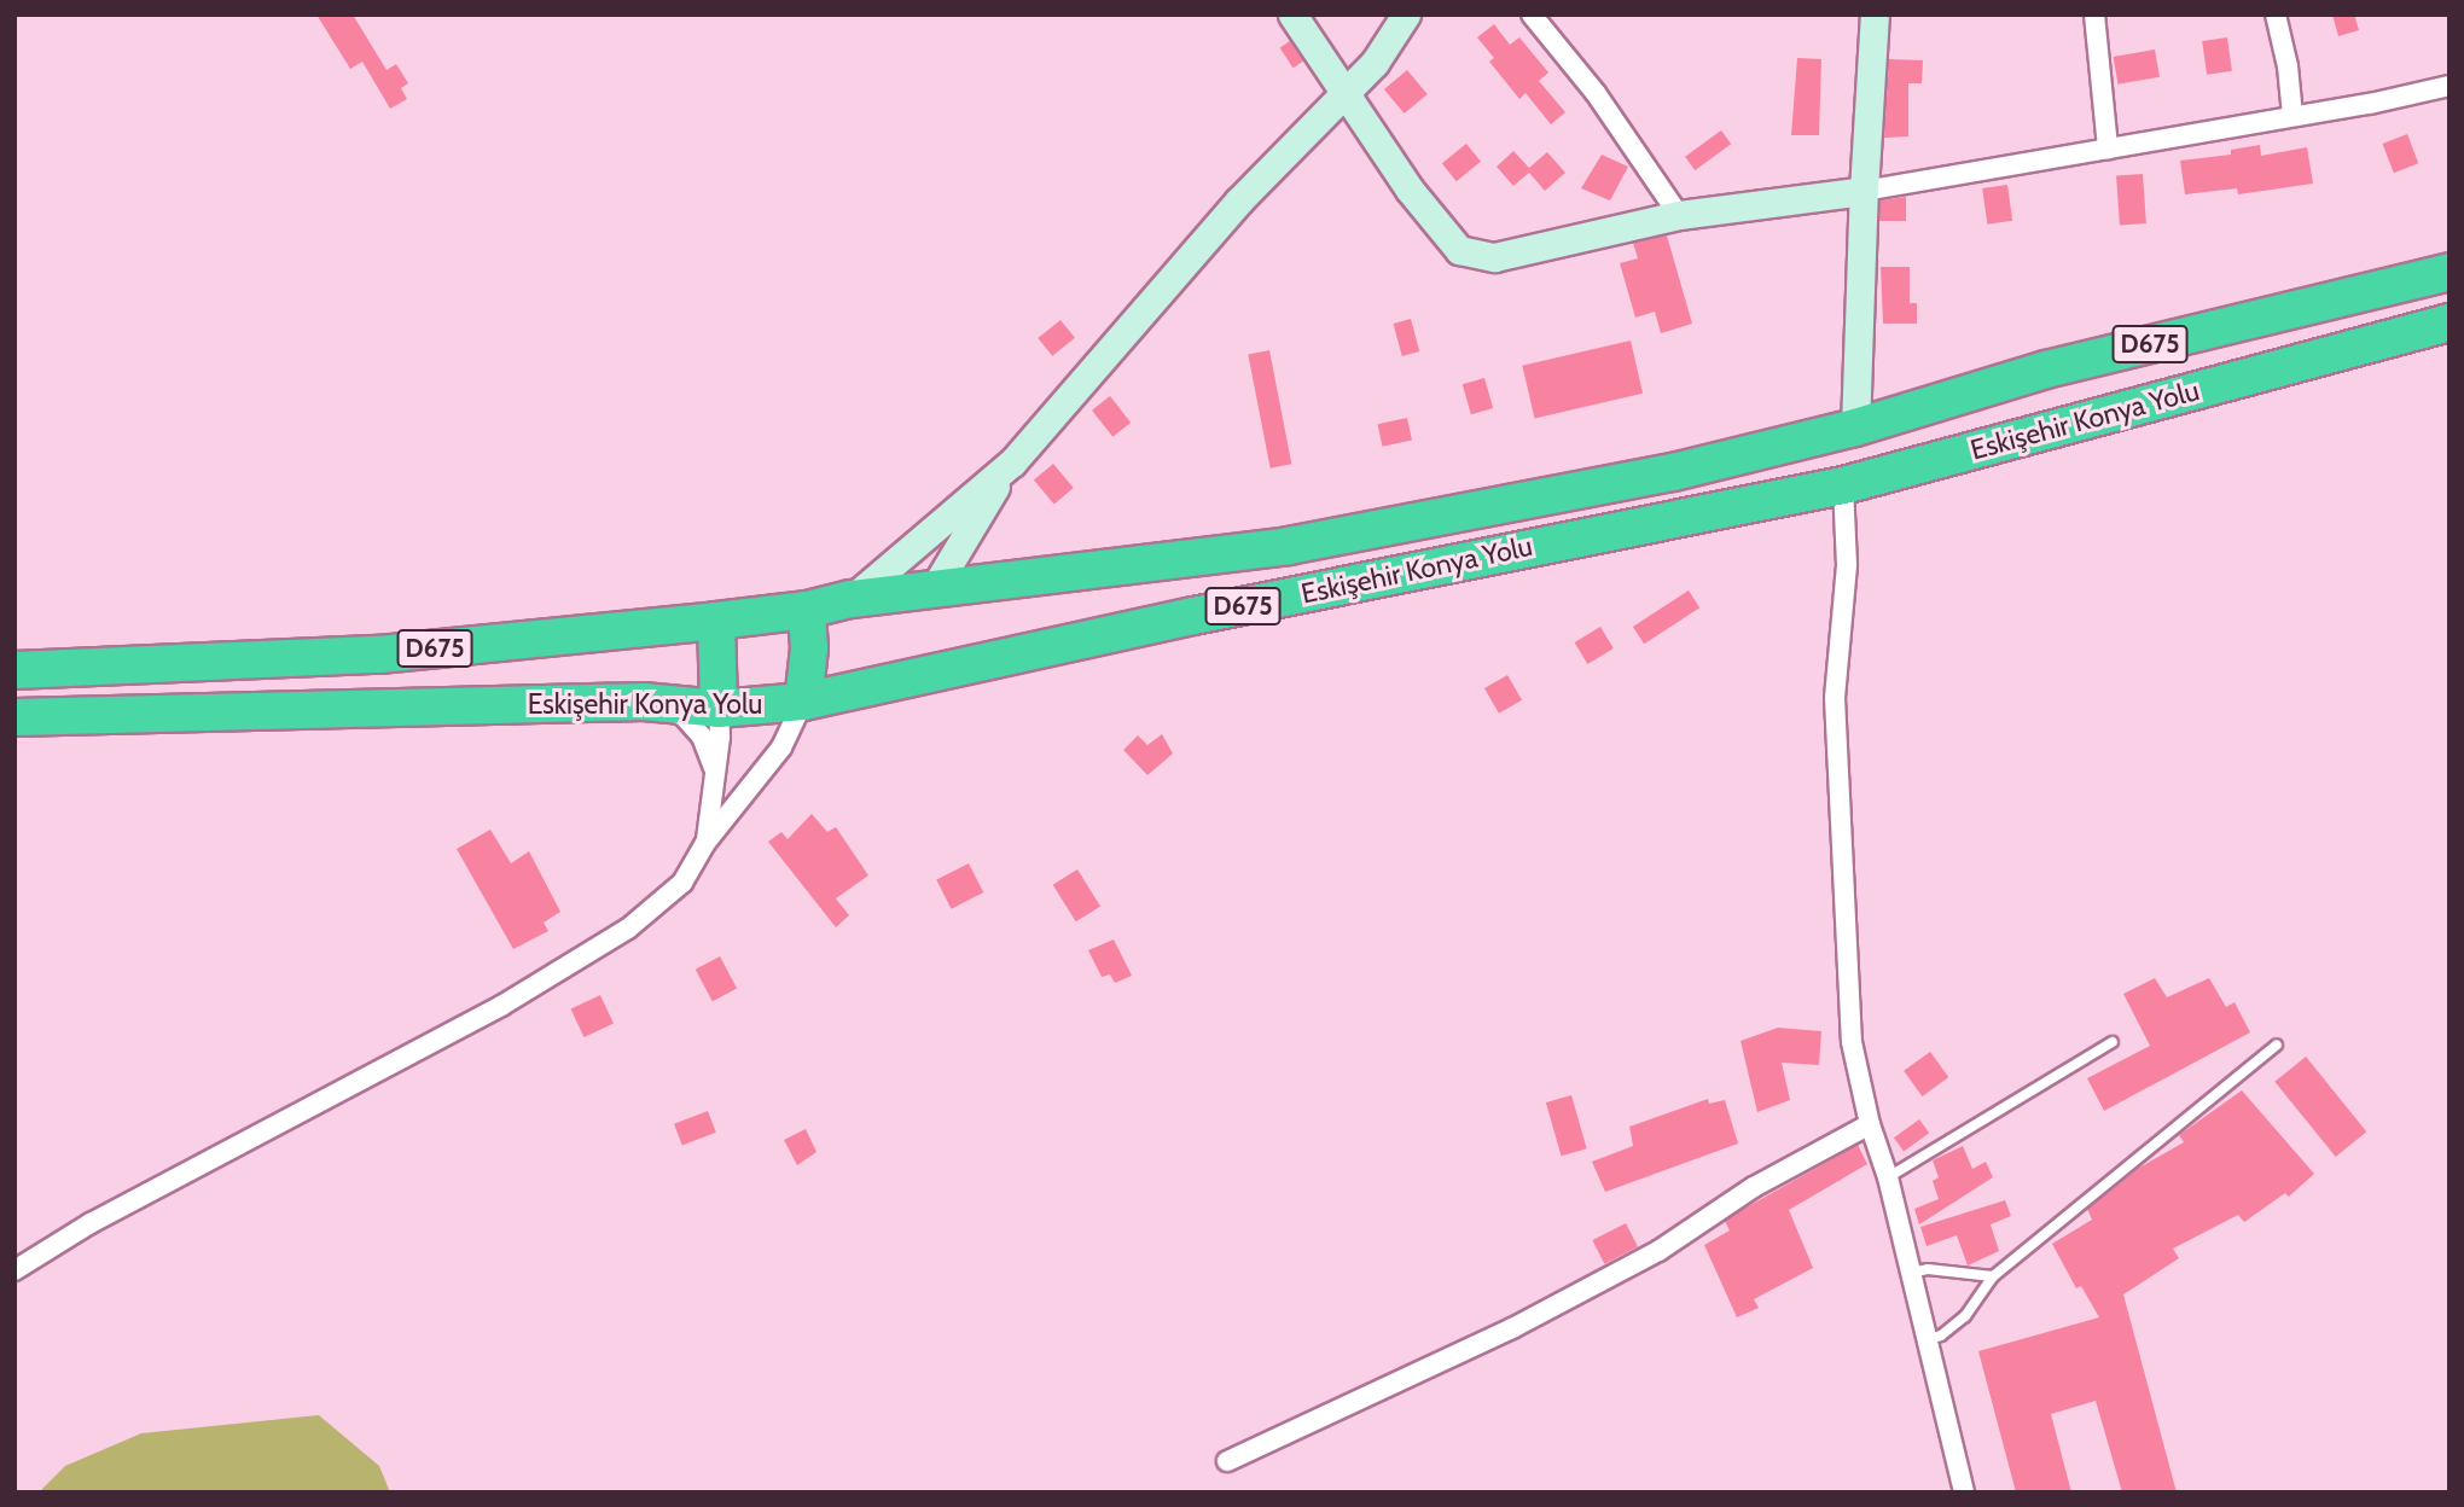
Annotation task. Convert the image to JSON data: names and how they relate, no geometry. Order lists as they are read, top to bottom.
{
  "streets": {
    "highway": ["D675", "Eskişehir Konya Yolu"]
  },
  "crossings": [
    ["D675", "Eskişehir Konya Yolu"]
  ]
}
